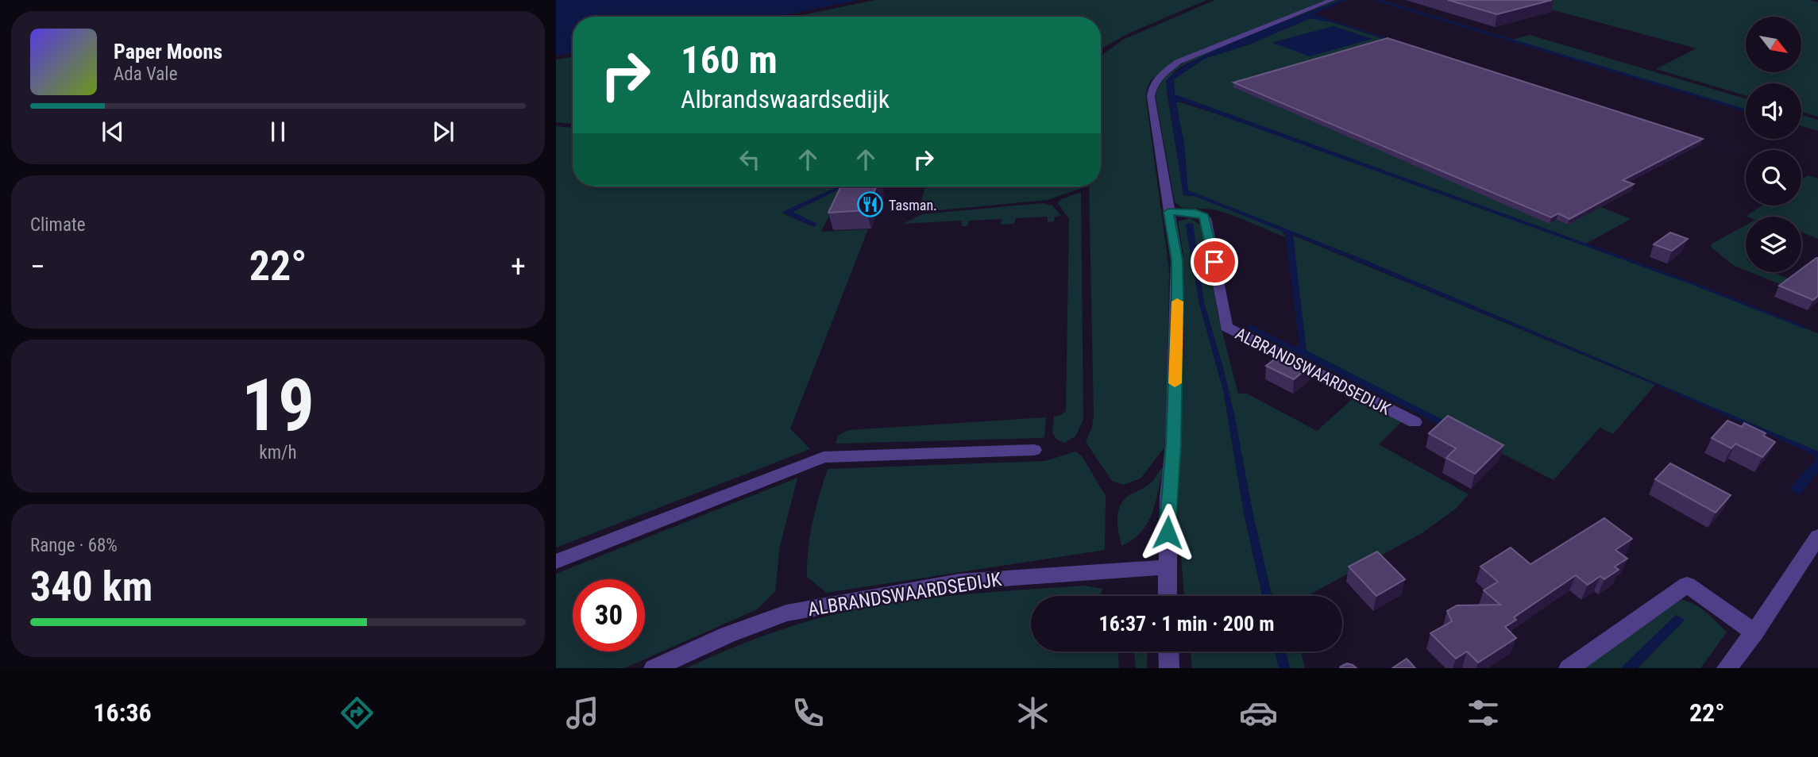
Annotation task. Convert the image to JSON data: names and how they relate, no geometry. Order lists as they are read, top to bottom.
{
  "streets": {
    "street": ["ALBRANDSWAARDSEDIJK"]
  },
  "places": {
    "restaurant": ["Tasman."]
  },
  "north": "bottom right",
  "page": {
    "turn": ["160 m", "Albrandswaardsedijk"],
    "song": ["Paper Moons", "Ada Vale"],
    "tile": [
      "Climate",
      ["19", "km/h"],
      ["Range · 68%", "340 km"]
    ],
    "heat": ["−", "22°", "+"],
    "limit": "30",
    "trip": "16:37 · 1 min · 200 m",
    "tabs": ["16:36", "22°"]
  }
}
